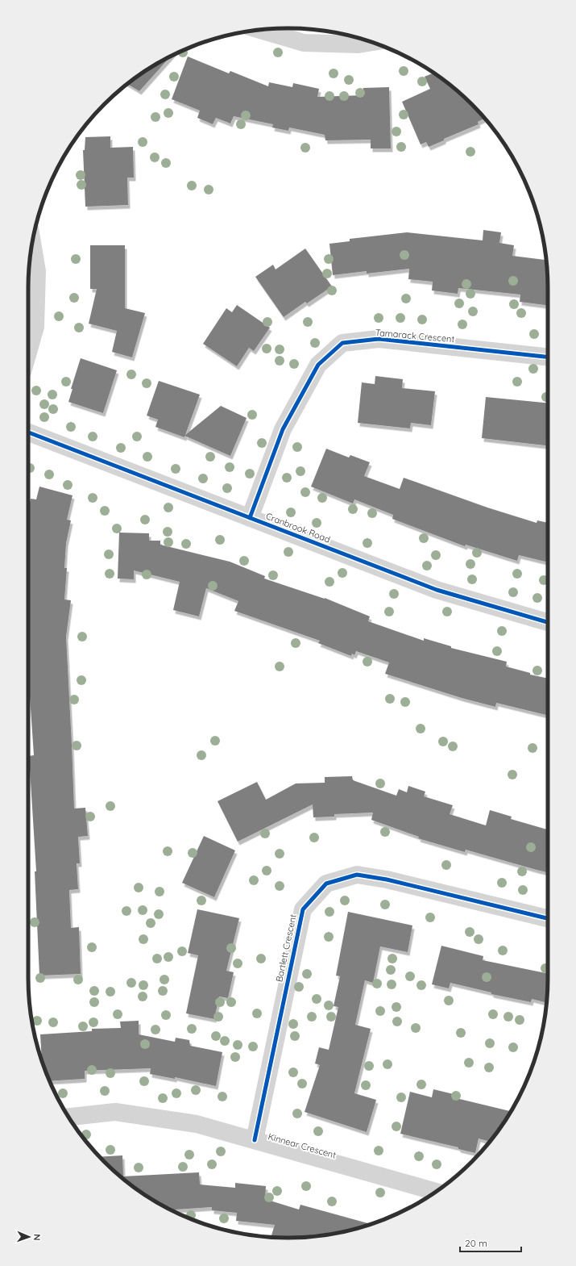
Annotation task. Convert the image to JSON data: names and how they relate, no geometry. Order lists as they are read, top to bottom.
{
  "streets": {
    "street": [
      "Tamarack Crescent",
      "Cranbrook Road",
      "Bartlett Crescent",
      "Kinnear Crescent"
    ]
  },
  "crossings": [
    ["Tamarack Crescent", "Cranbrook Road"],
    ["Bartlett Crescent", "Kinnear Crescent"]
  ],
  "scale_bar": "20 m",
  "north": "right"
}
